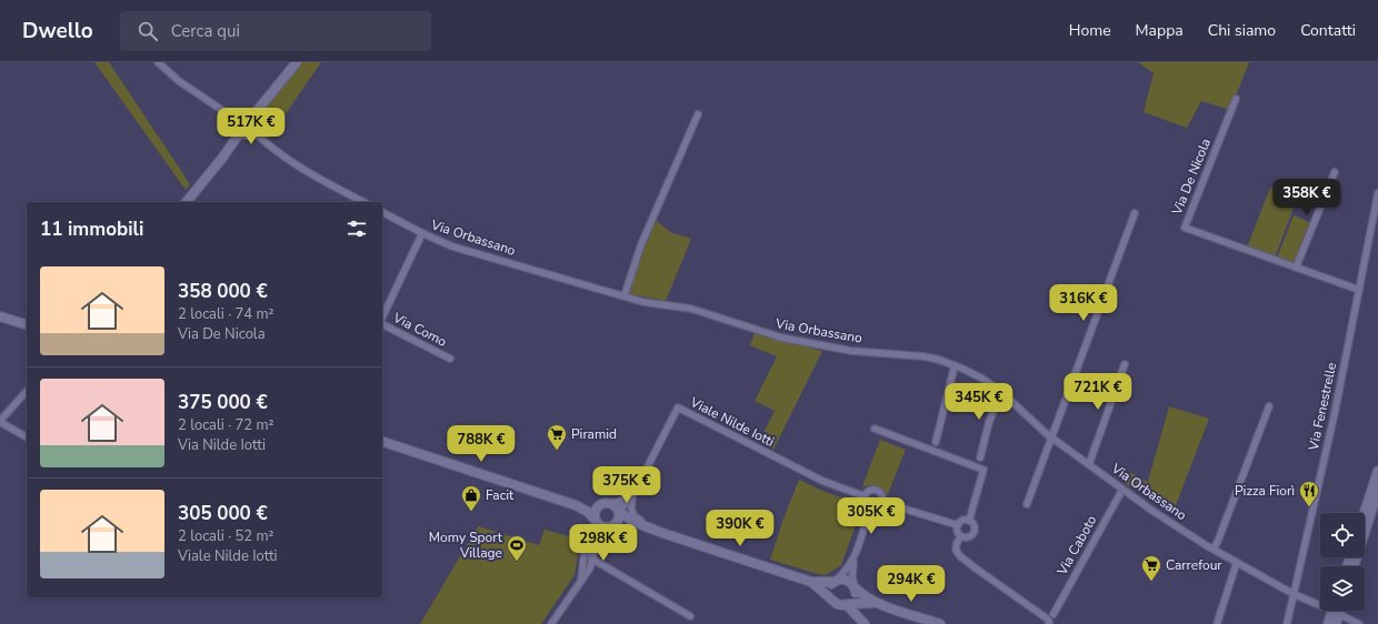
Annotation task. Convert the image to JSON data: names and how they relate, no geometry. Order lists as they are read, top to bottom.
{
  "streets": {
    "street": [
      "Via De Nicola",
      "Via Orbassano",
      "Via Como",
      "Via Fenestrelle",
      "Viale Nilde Iotti",
      "Via Caboto"
    ]
  },
  "crossings": [
    ["Via De Nicola", "Via Fenestrelle"],
    ["Via Orbassano", "Via Fenestrelle"],
    ["Via Orbassano", "Via Caboto"]
  ],
  "places": {
    "supermarket": ["Piramid", "Carrefour"],
    "restaurant": ["Pizza Fiorì"],
    "shop": ["Facit"],
    "sports": ["Momy Sport Village"]
  },
  "page": {
    "header": "Dwello",
    "search": "Cerca qui",
    "nav": [
      "Home",
      "Mappa",
      "Chi siamo",
      "Contatti"
    ],
    "price": [
      "517K €",
      "358K €",
      "316K €",
      "721K €",
      "345K €",
      "788K €",
      "375K €",
      "305K €",
      "390K €",
      "298K €",
      "294K €"
    ],
    "heading": "11 immobili",
    "list": [
      {
        "name": "358 000 €",
        "note": "2 locali · 74 m² · Via De Nicola"
      },
      {
        "name": "375 000 €",
        "note": "2 locali · 72 m² · Via Nilde Iotti"
      },
      {
        "name": "305 000 €",
        "note": "2 locali · 52 m² · Viale Nilde Iotti"
      }
    ]
  }
}
